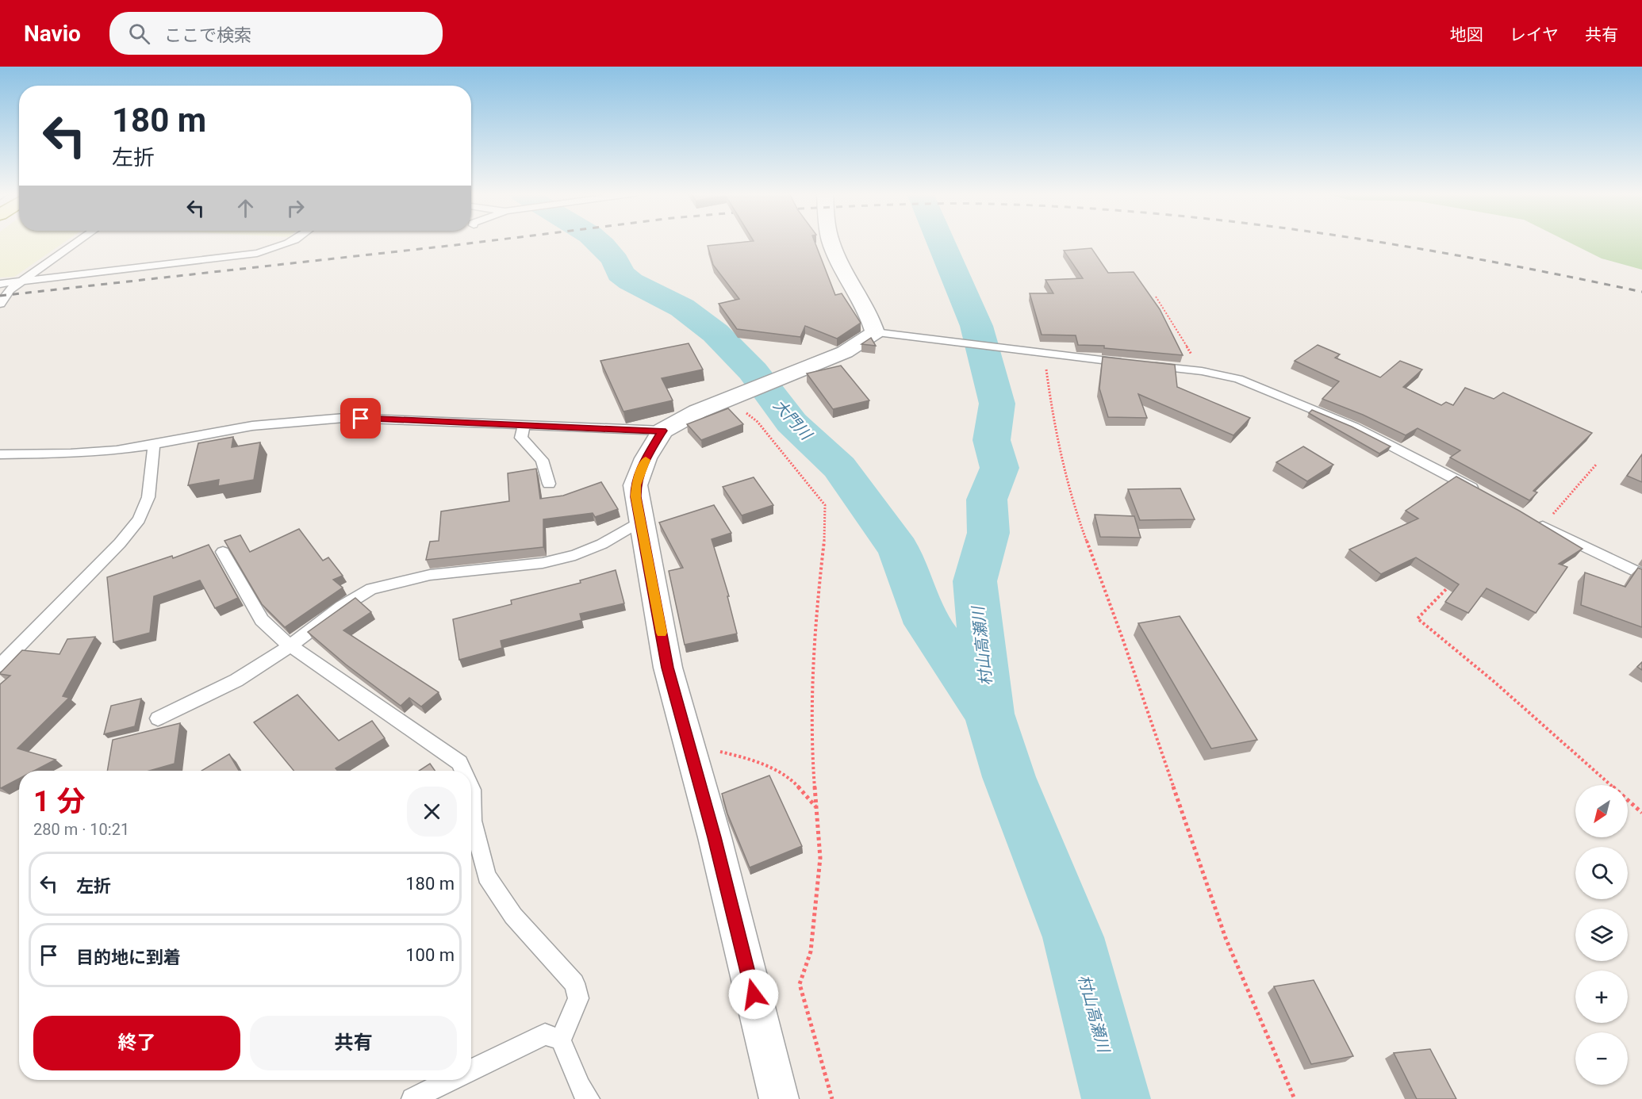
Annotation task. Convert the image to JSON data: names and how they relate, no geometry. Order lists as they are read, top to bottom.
{
  "water": ["大門川", "村山高瀬川"],
  "north": "bottom left",
  "page": {
    "header": "Navio",
    "search": "ここで検索",
    "nav": ["地図", "レイヤ", "共有"],
    "turn": ["180 m", "左折"],
    "heading": ["1 分", "280 m · 10:21"],
    "map_buttons": ["+", "−"],
    "list": [
      {
        "name": "左折",
        "value": "180 m"
      },
      {
        "name": "目的地に到着",
        "value": "100 m"
      }
    ],
    "buttons": ["終了", "共有"]
  }
}
